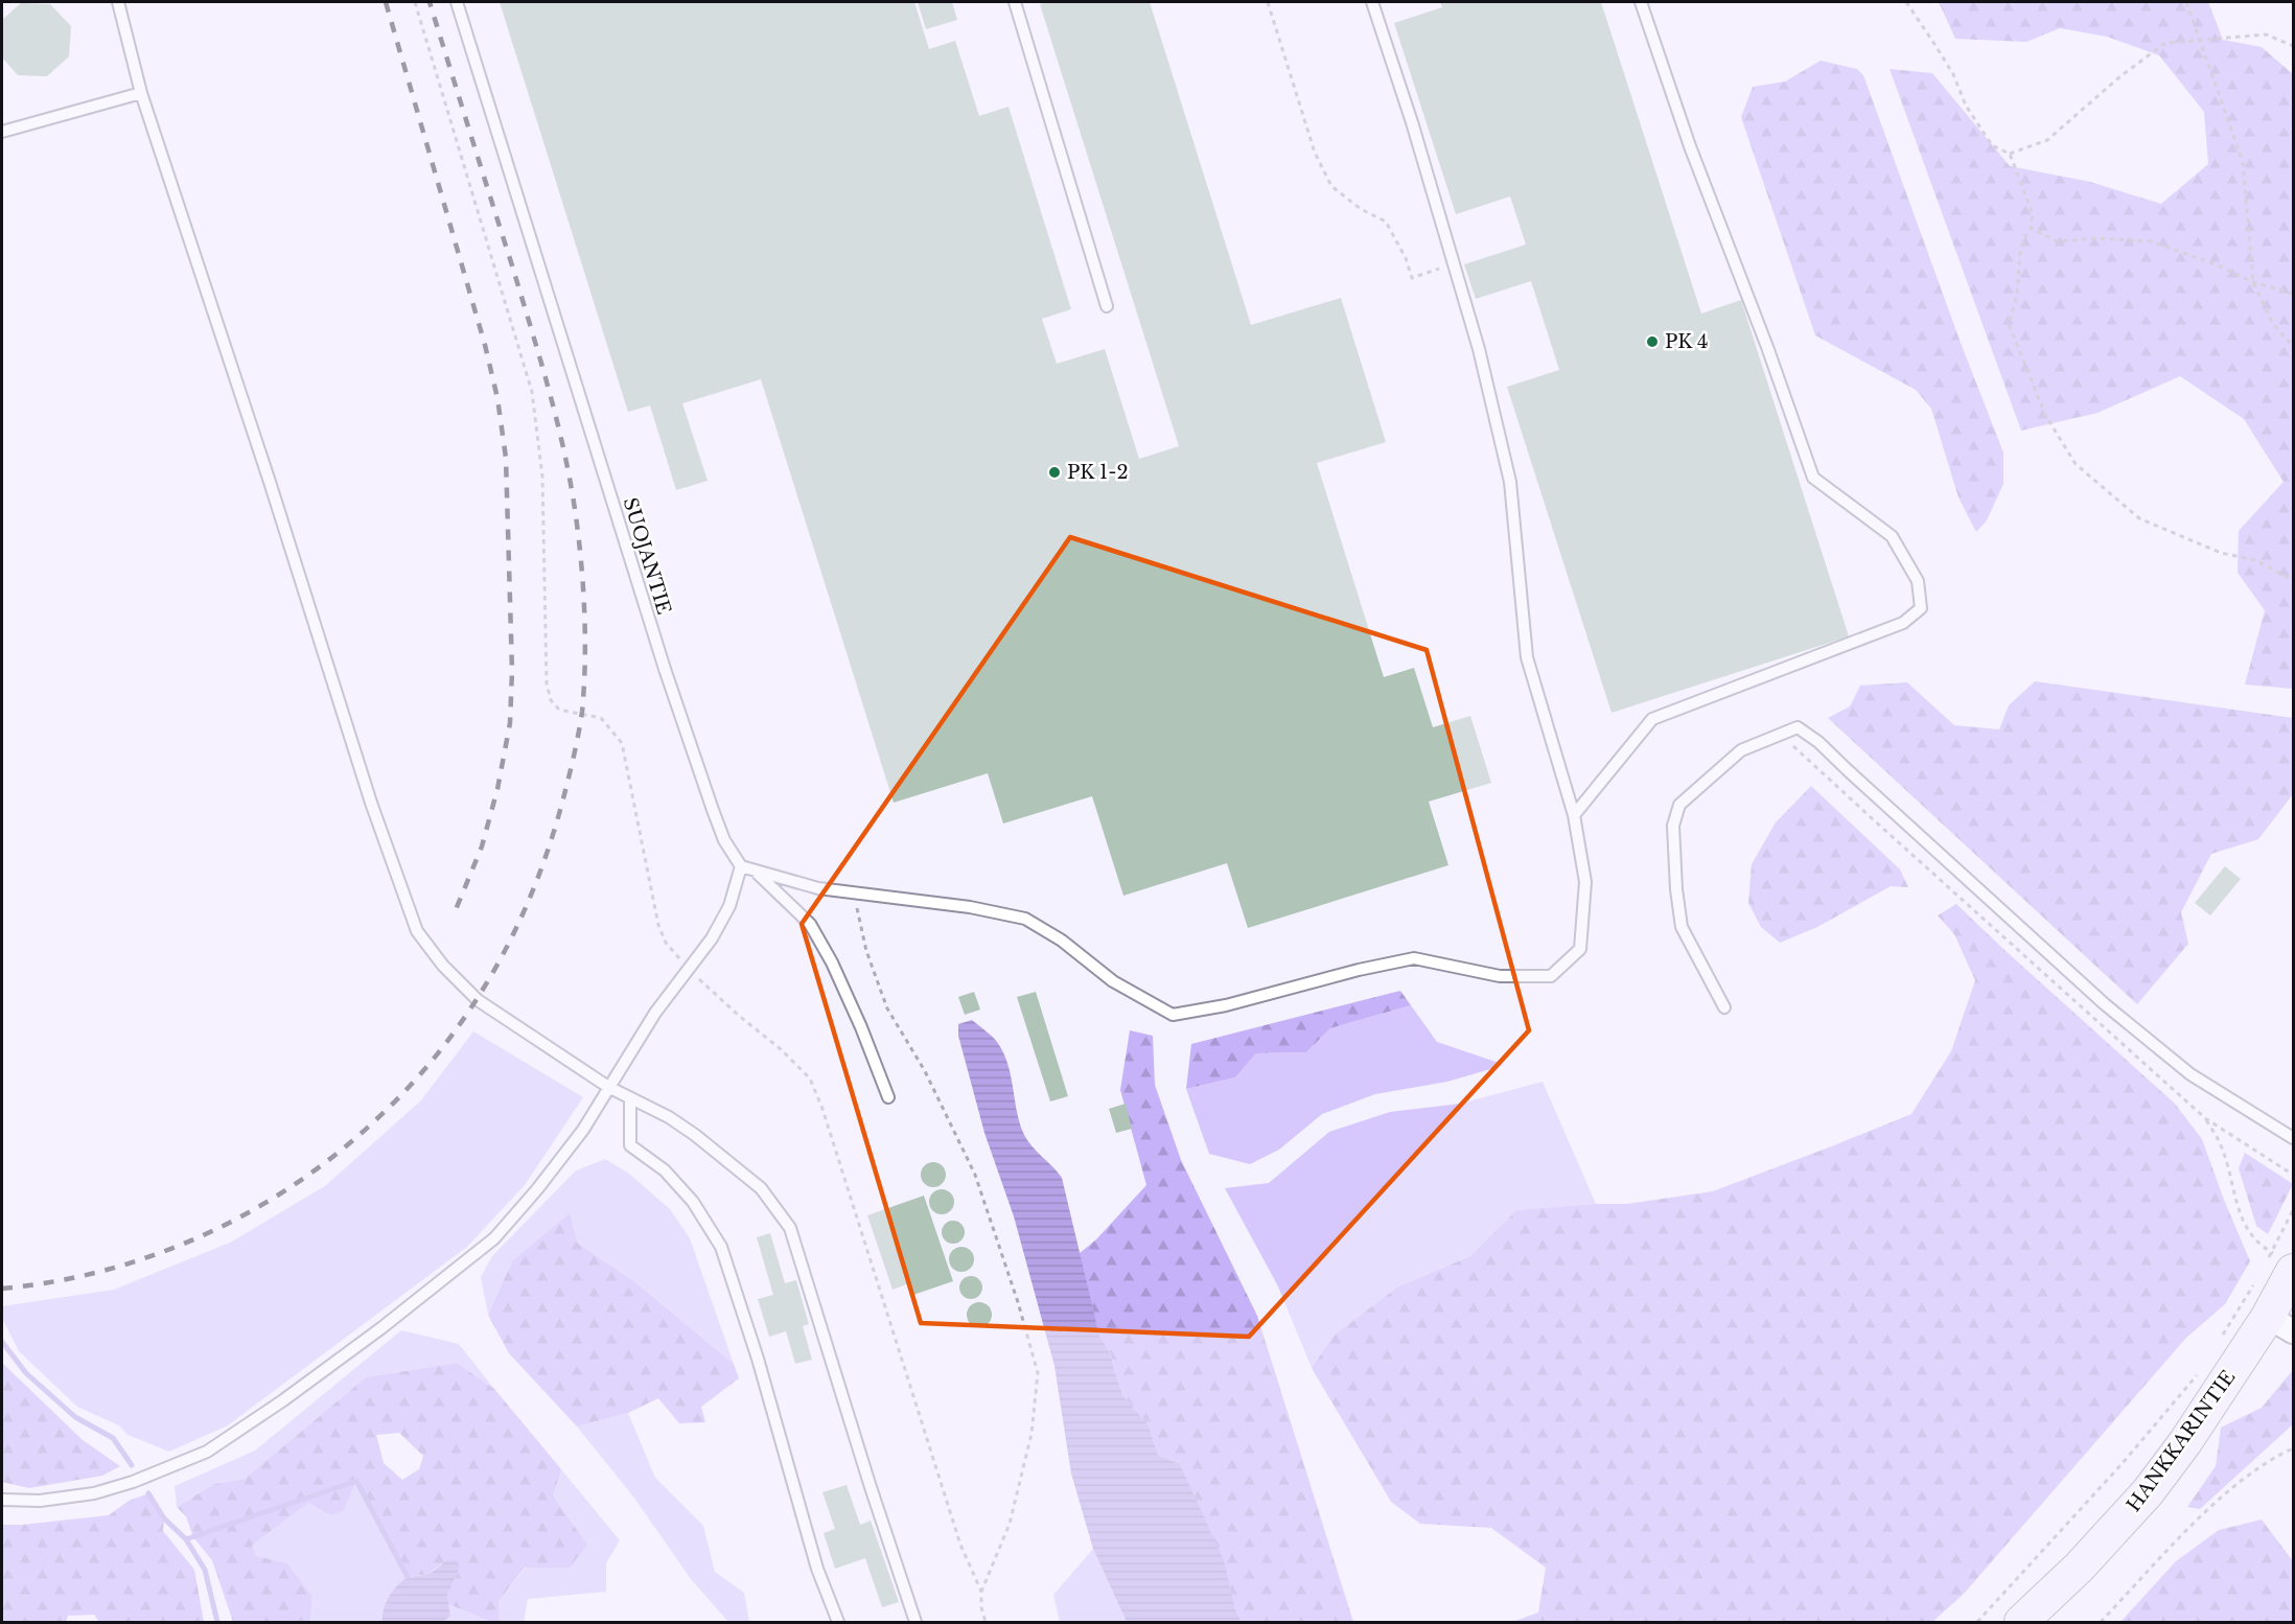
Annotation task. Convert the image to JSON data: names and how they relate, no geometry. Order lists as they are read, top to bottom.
{
  "streets": {
    "main road": ["HANKKARINTIE"],
    "lane": ["SUOJANTIE"]
  },
  "places": ["PK 4", "PK 1-2"]
}
